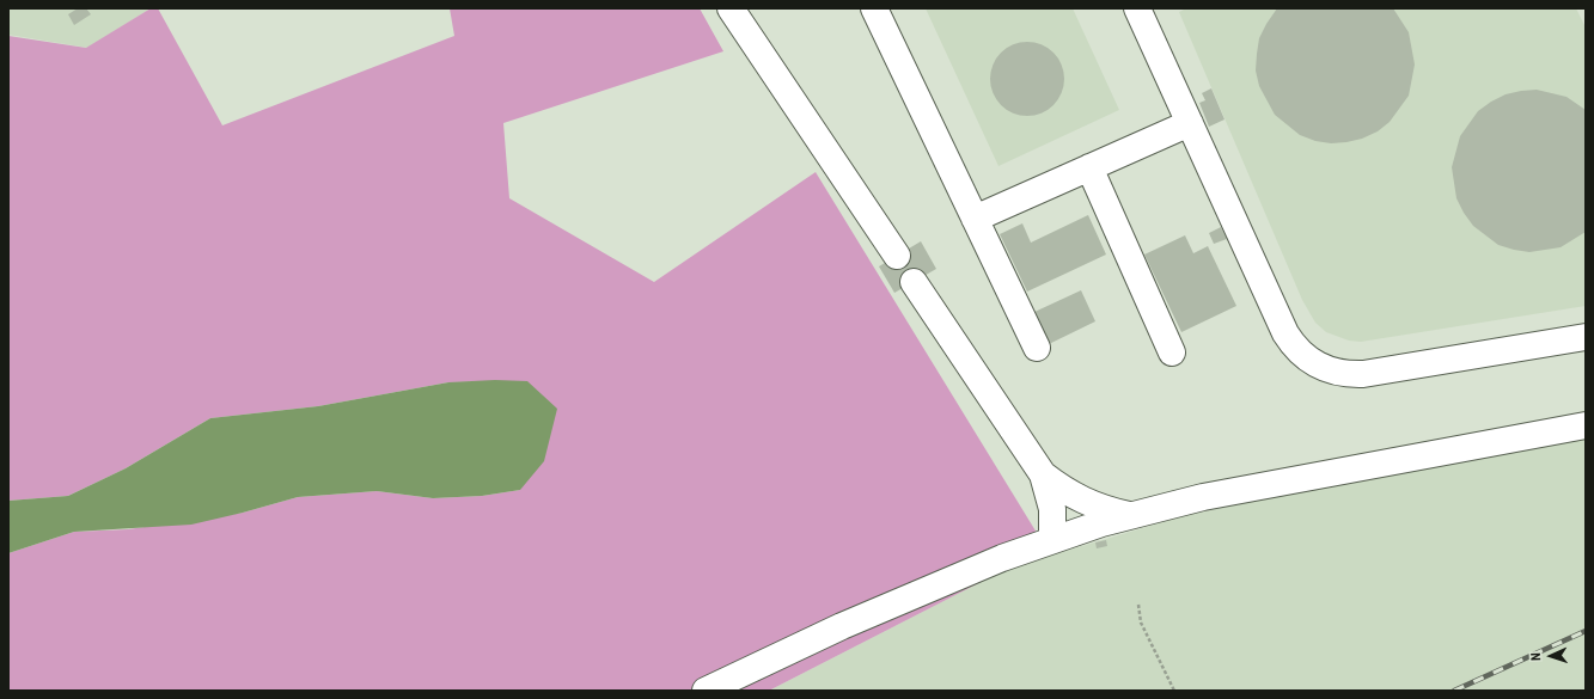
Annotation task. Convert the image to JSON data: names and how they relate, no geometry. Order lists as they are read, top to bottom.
{
  "north": "left"
}
